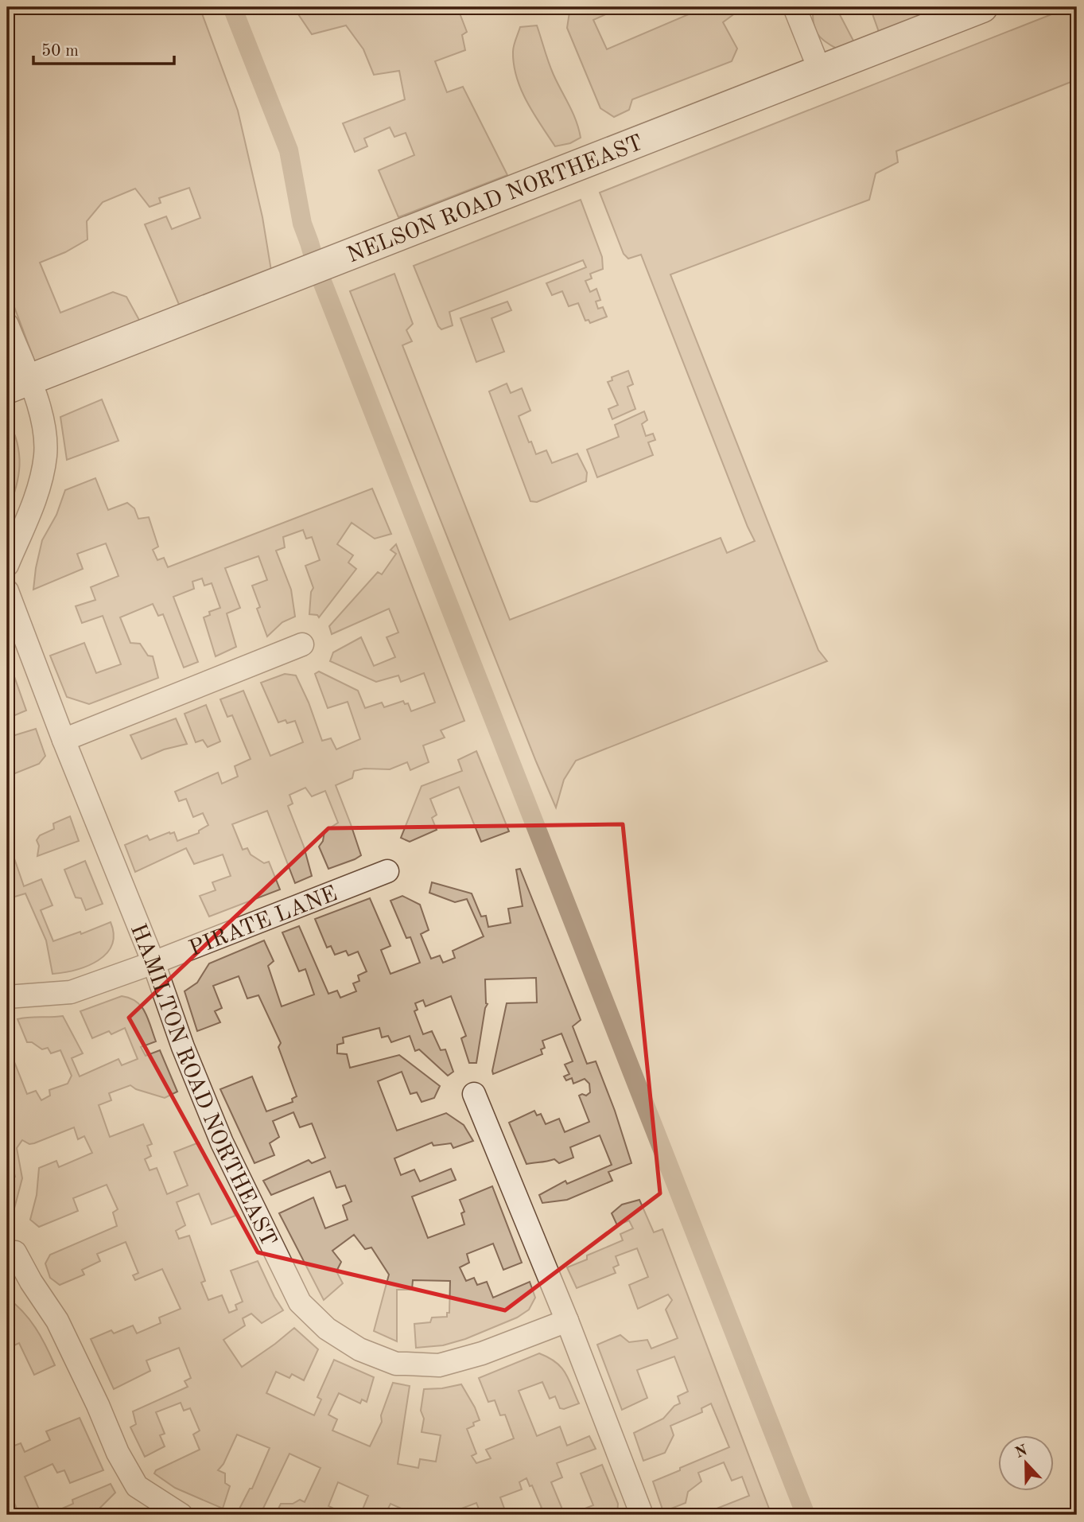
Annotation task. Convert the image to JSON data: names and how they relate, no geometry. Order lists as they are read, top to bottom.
{
  "streets": {
    "street": ["NELSON ROAD NORTHEAST", "PIRATE LANE", "HAMILTON ROAD NORTHEAST"]
  },
  "crossings": [
    ["PIRATE LANE", "HAMILTON ROAD NORTHEAST"]
  ],
  "scale_bar": "50 m",
  "north": "top"
}
